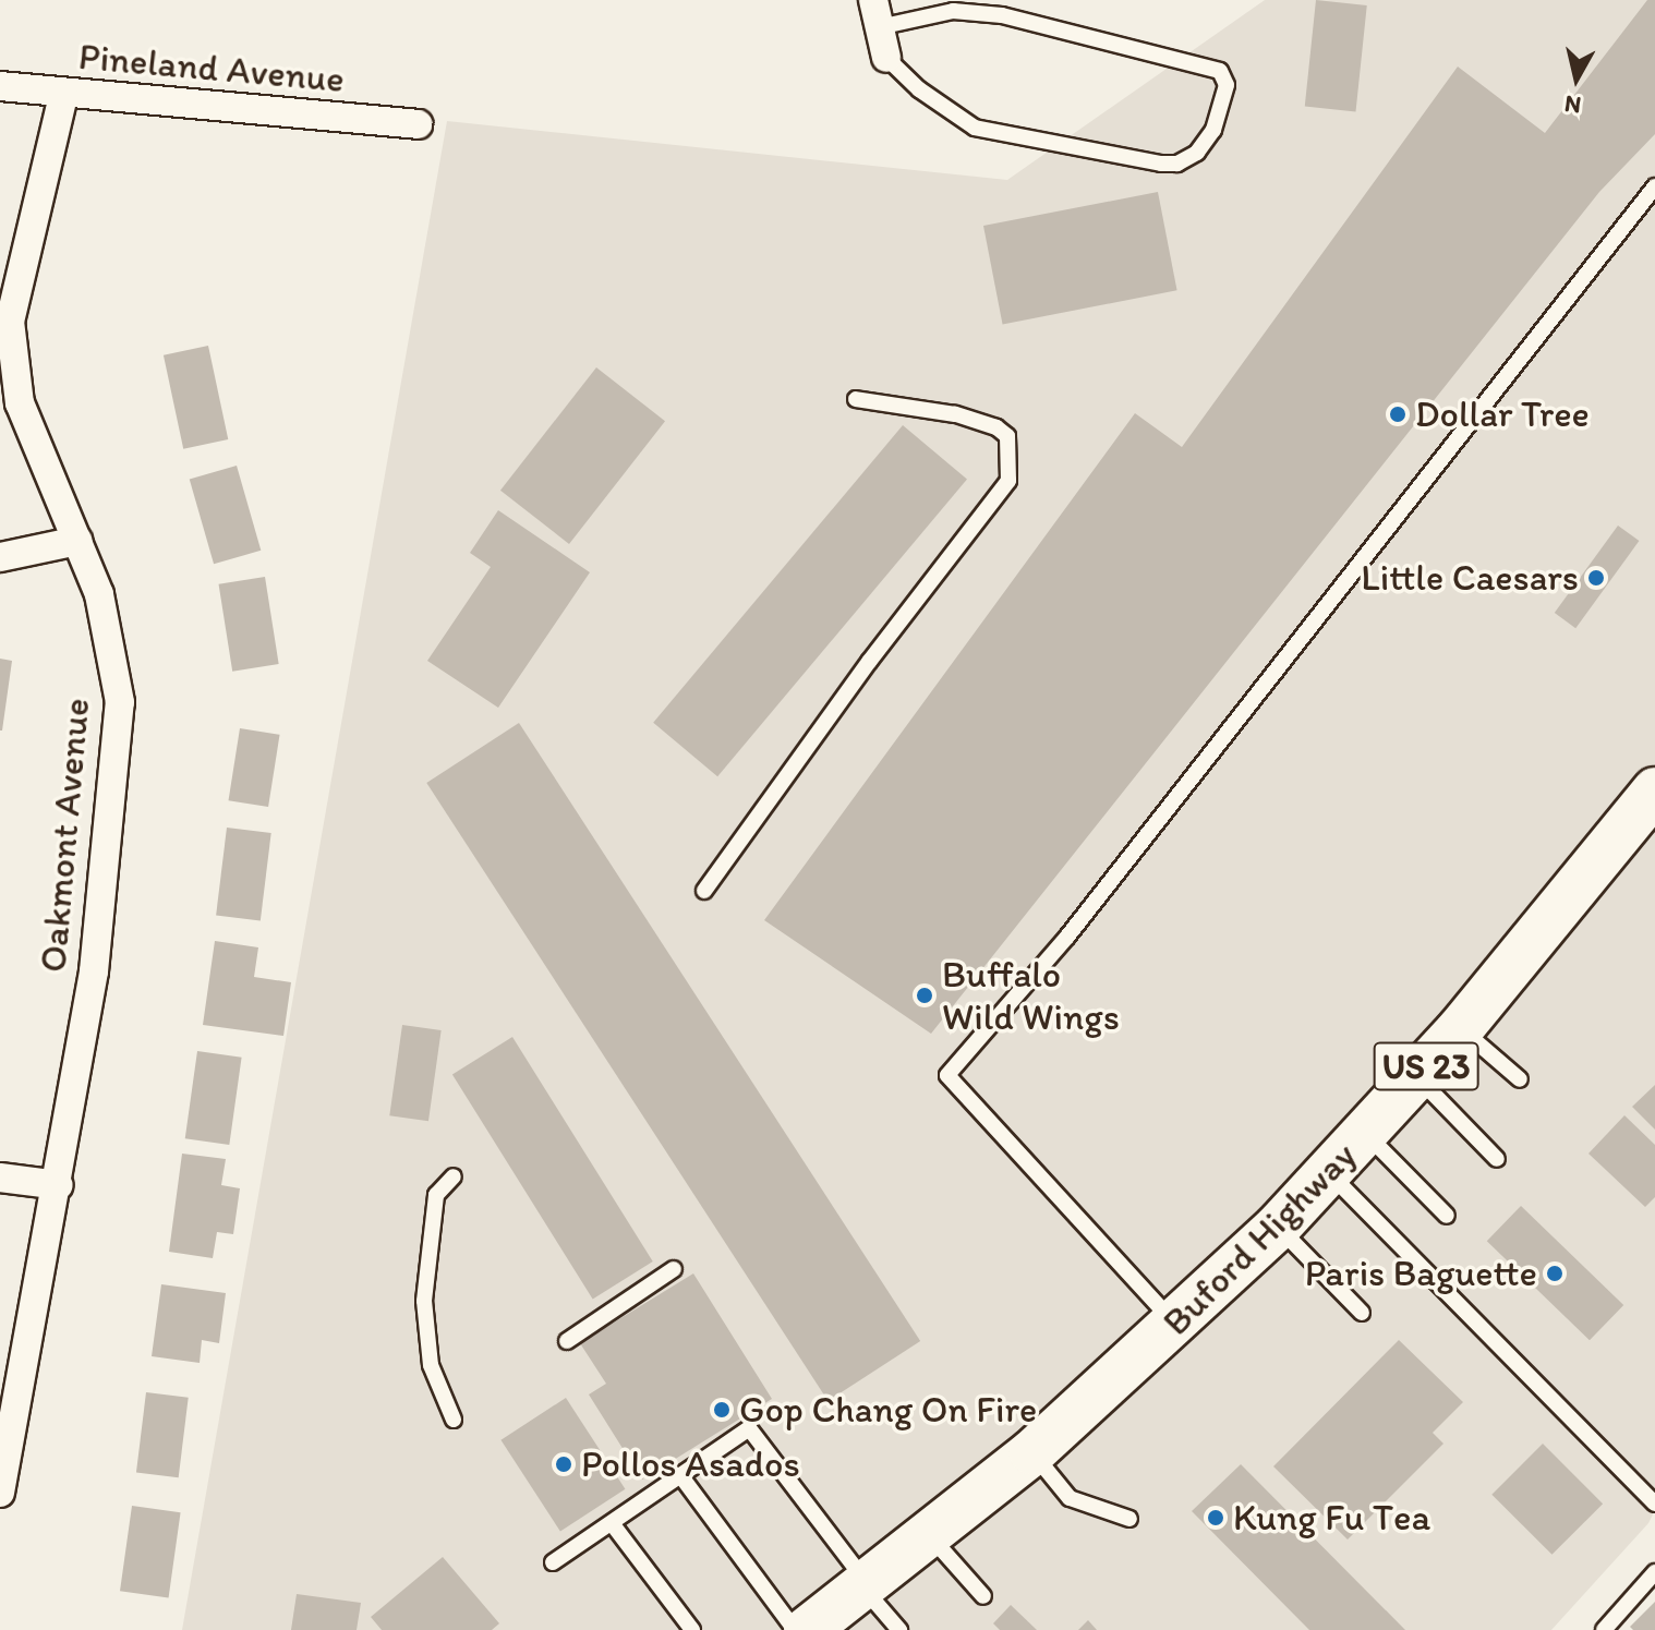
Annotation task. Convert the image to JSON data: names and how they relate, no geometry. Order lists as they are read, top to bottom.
{
  "streets": {
    "main road": ["US 23", "Buford Highway"],
    "street": ["Pineland Avenue", "Oakmont Avenue"]
  },
  "crossings": [
    ["Pineland Avenue", "Oakmont Avenue"]
  ],
  "places": [
    "Dollar Tree",
    "Little Caesars",
    "Buffalo Wild Wings",
    "Paris Baguette",
    "Gop Chang On Fire",
    "Pollos Asados",
    "Kung Fu Tea"
  ],
  "north": "bottom"
}
